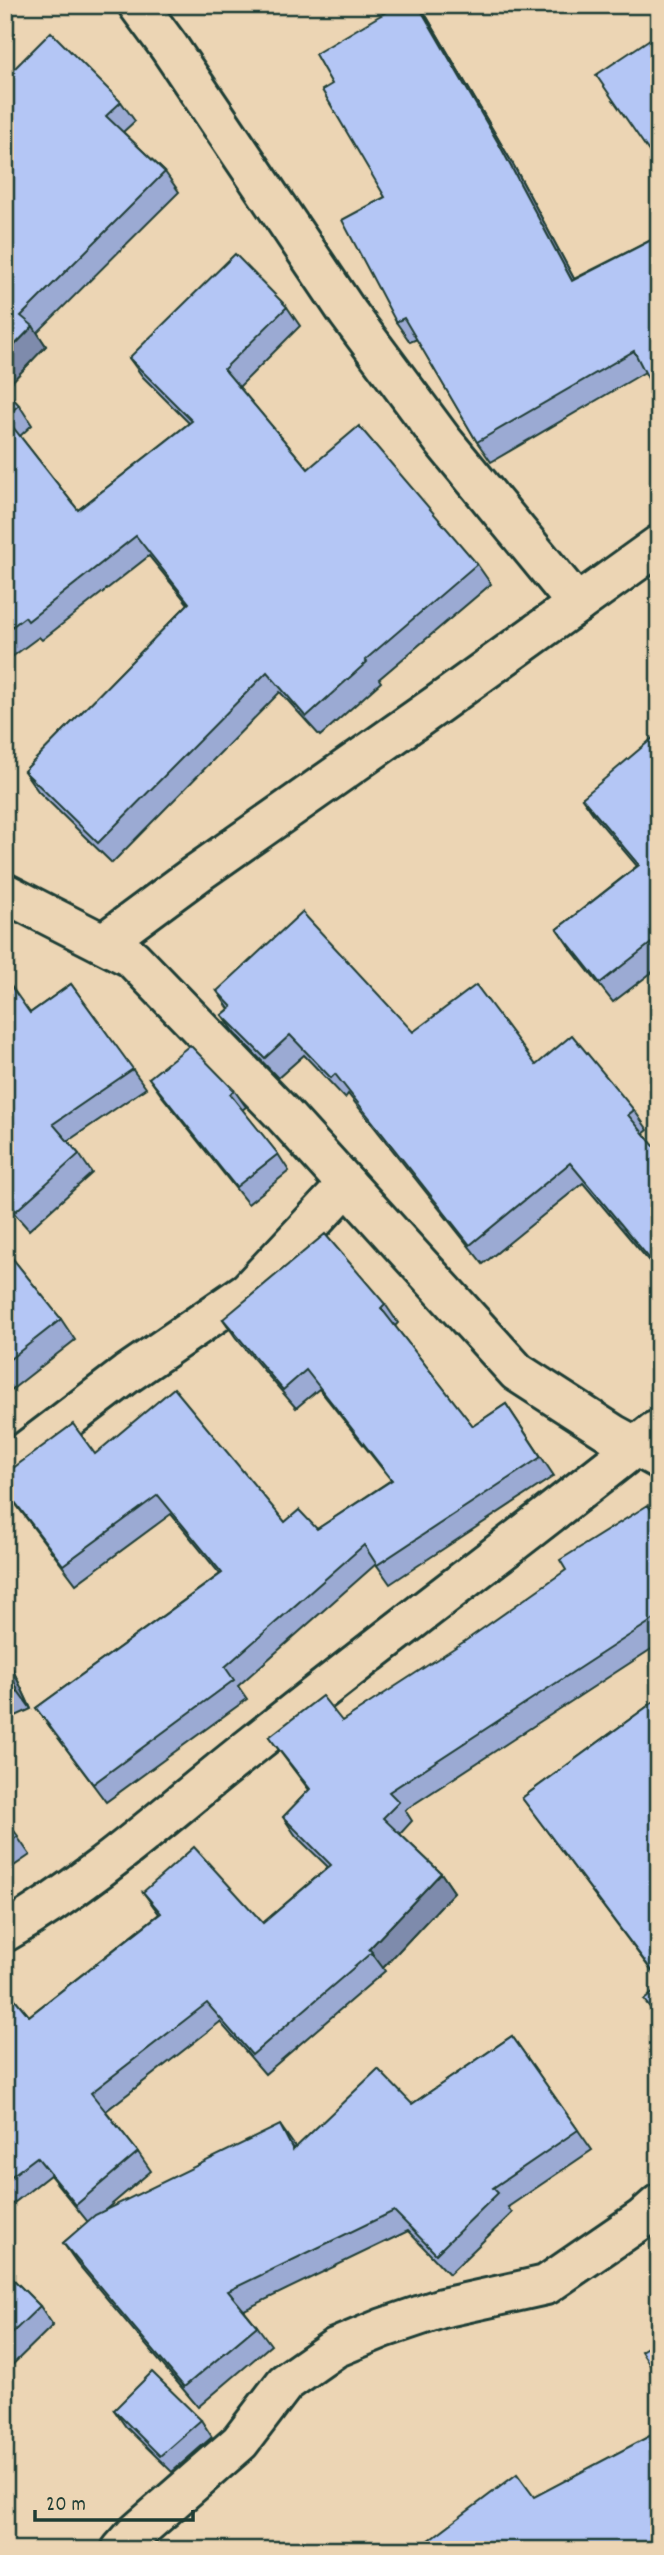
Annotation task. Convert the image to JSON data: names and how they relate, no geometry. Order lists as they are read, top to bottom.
{
  "scale_bar": "20 m"
}
